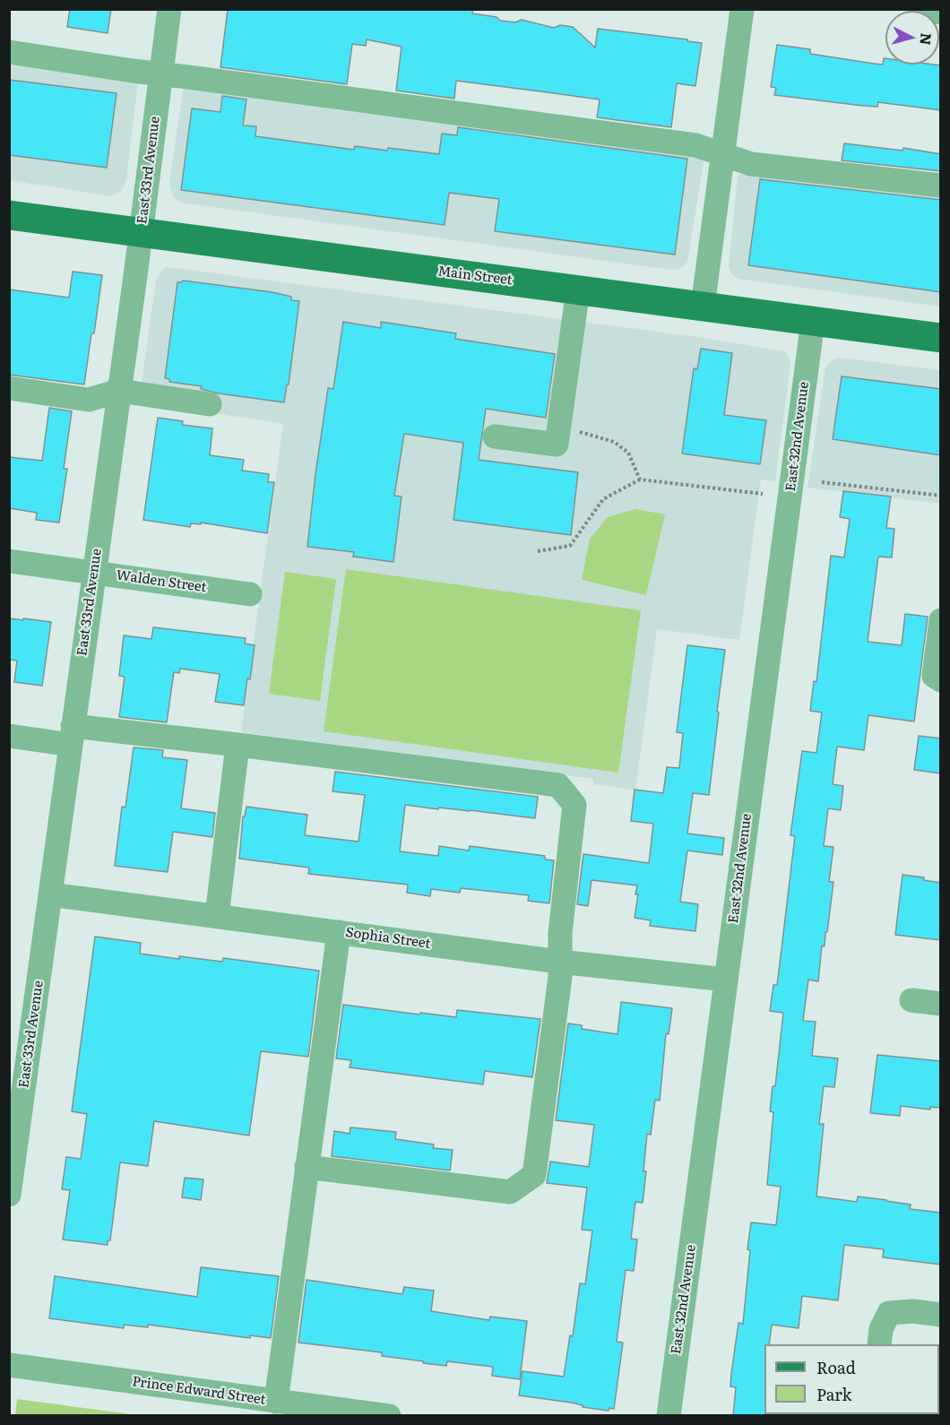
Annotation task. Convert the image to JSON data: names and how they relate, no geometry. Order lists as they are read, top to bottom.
{
  "streets": {
    "main road": ["Main Street"],
    "street": [
      "East 33rd Avenue",
      "East 32nd Avenue",
      "Walden Street",
      "Sophia Street",
      "Prince Edward Street"
    ]
  },
  "crossings": [
    ["East 33rd Avenue", "Main Street"],
    ["East 33rd Avenue", "Walden Street"],
    ["East 33rd Avenue", "Sophia Street"],
    ["Main Street", "East 32nd Avenue"],
    ["East 32nd Avenue", "Sophia Street"]
  ],
  "legend": ["Road", "Park"],
  "north": "right"
}
